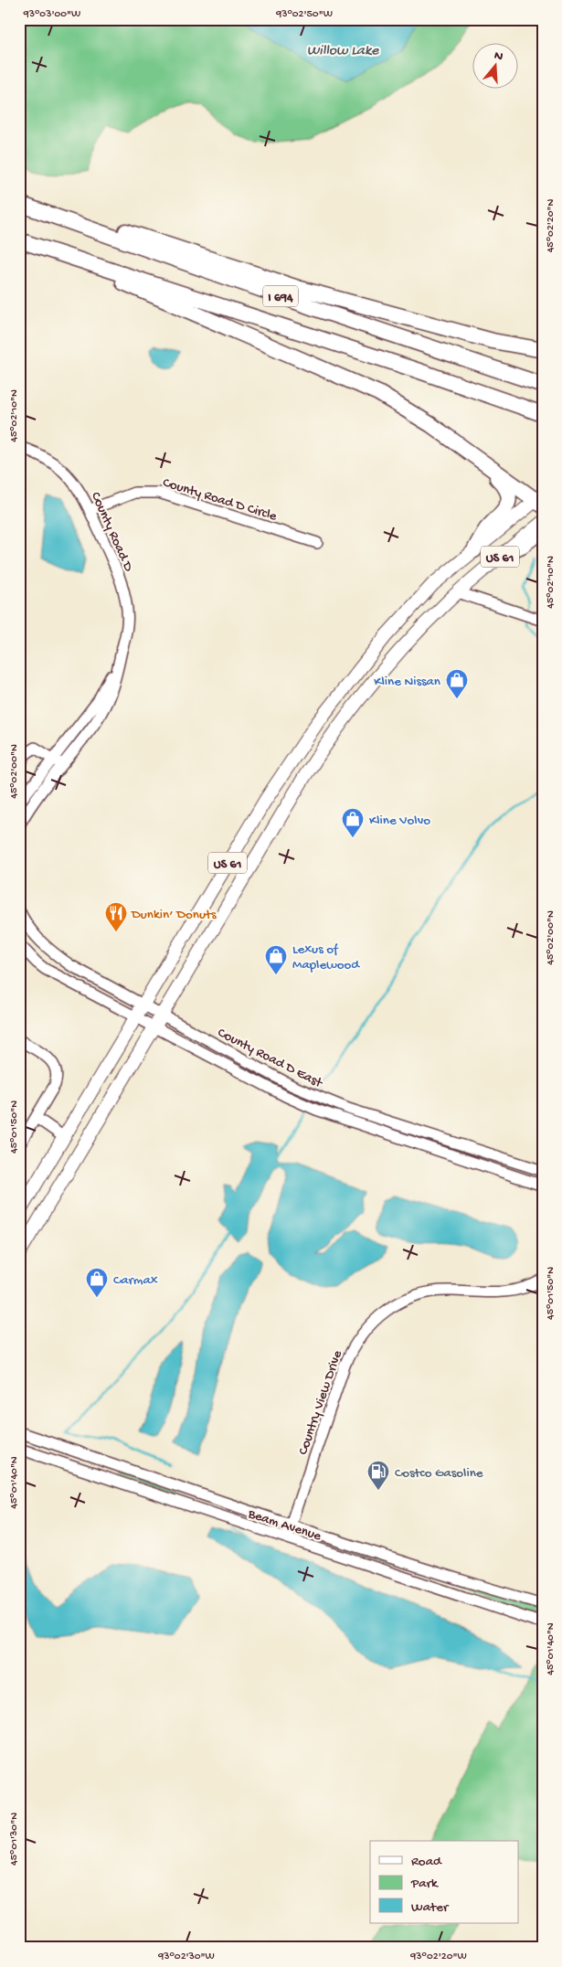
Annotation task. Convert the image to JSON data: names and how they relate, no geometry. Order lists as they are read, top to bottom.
{
  "streets": {
    "highway": ["I 694"],
    "main road": ["US 61"],
    "street": [
      "County Road D Circle",
      "County Road D",
      "County Road D East",
      "Country View Drive",
      "Beam Avenue"
    ]
  },
  "crossings": [
    ["County Road D Circle", "County Road D"],
    ["US 61", "County Road D East"],
    ["Country View Drive", "Beam Avenue"]
  ],
  "water": ["Willow Lake"],
  "places": {
    "shop": [
      "Kline Nissan",
      "Kline Volvo",
      "Lexus of Maplewood",
      "Carmax"
    ],
    "restaurant": ["Dunkin’ Donuts"],
    "fuel station": ["Costco Gasoline"]
  },
  "legend": ["Road", "Park", "Water"],
  "north": "top",
  "coordinates": [
    "93°03'00\"W",
    "93°02'50\"W",
    "45°02'20\"N",
    "45°02'10\"N",
    "45°02'00\"N",
    "45°01'50\"N",
    "45°01'40\"N",
    "45°01'30\"N",
    "93°02'30\"W",
    "93°02'20\"W"
  ]
}
